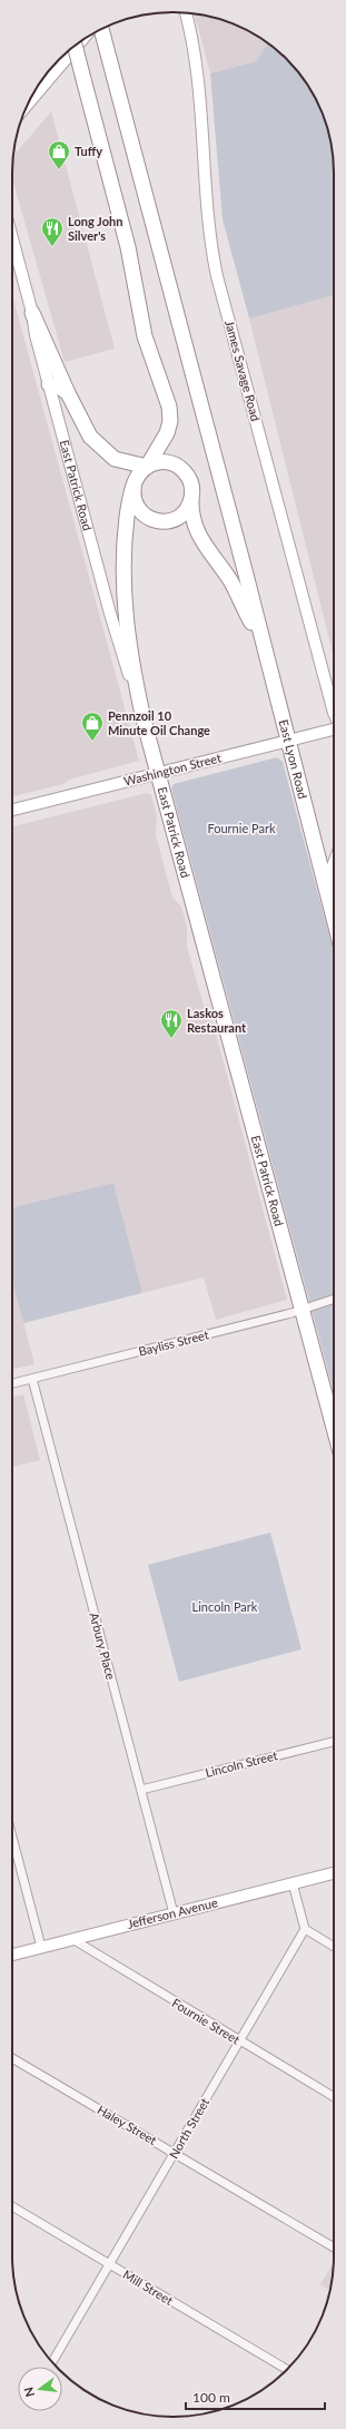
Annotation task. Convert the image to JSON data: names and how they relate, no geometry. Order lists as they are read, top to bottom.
{
  "streets": {
    "highway": ["East Patrick Road", "East Lyon Road"],
    "street": [
      "James Savage Road",
      "Washington Street",
      "Bayliss Street",
      "Arbury Place",
      "Lincoln Street",
      "Jefferson Avenue",
      "Fournie Street",
      "Haley Street",
      "North Street",
      "Mill Street"
    ]
  },
  "crossings": [
    ["East Patrick Road", "Washington Street"],
    ["East Patrick Road", "Bayliss Street"],
    ["East Lyon Road", "Washington Street"],
    ["Bayliss Street", "Arbury Place"],
    ["Arbury Place", "Lincoln Street"],
    ["Arbury Place", "Jefferson Avenue"],
    ["Jefferson Avenue", "Fournie Street"],
    ["Fournie Street", "North Street"],
    ["Haley Street", "North Street"],
    ["North Street", "Mill Street"]
  ],
  "parks": ["Fournie Park", "Lincoln Park"],
  "places": {
    "shop": ["Tuffy", "Pennzoil 10 Minute Oil Change"],
    "restaurant": ["Long John Silver's", "Laskos Restaurant"]
  },
  "scale_bar": "100 m",
  "north": "left"
}
